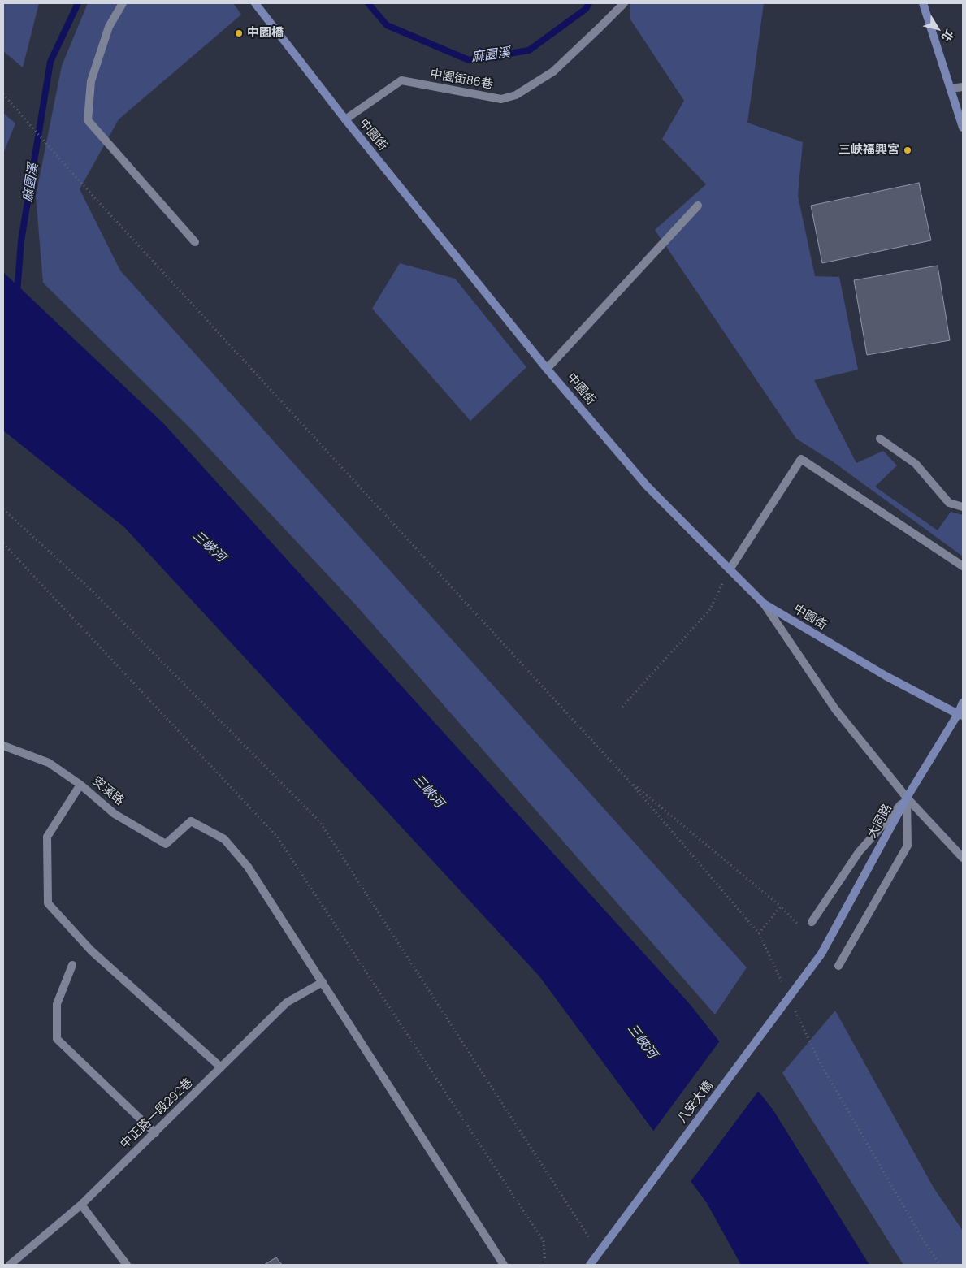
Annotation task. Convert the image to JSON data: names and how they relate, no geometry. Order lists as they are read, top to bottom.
{
  "streets": {
    "street": [
      "中園街86巷",
      "中園街",
      "安溪路",
      "大同路",
      "八安大橋",
      "中正路一段292巷"
    ]
  },
  "crossings": [
    ["中園街86巷", "中園街"],
    ["中園街", "大同路"],
    ["安溪路", "中正路一段292巷"],
    ["大同路", "八安大橋"]
  ],
  "water": ["麻園溪", "三峽河"],
  "places": ["中園橋", "三峽福興宮"],
  "north": "bottom right"
}
